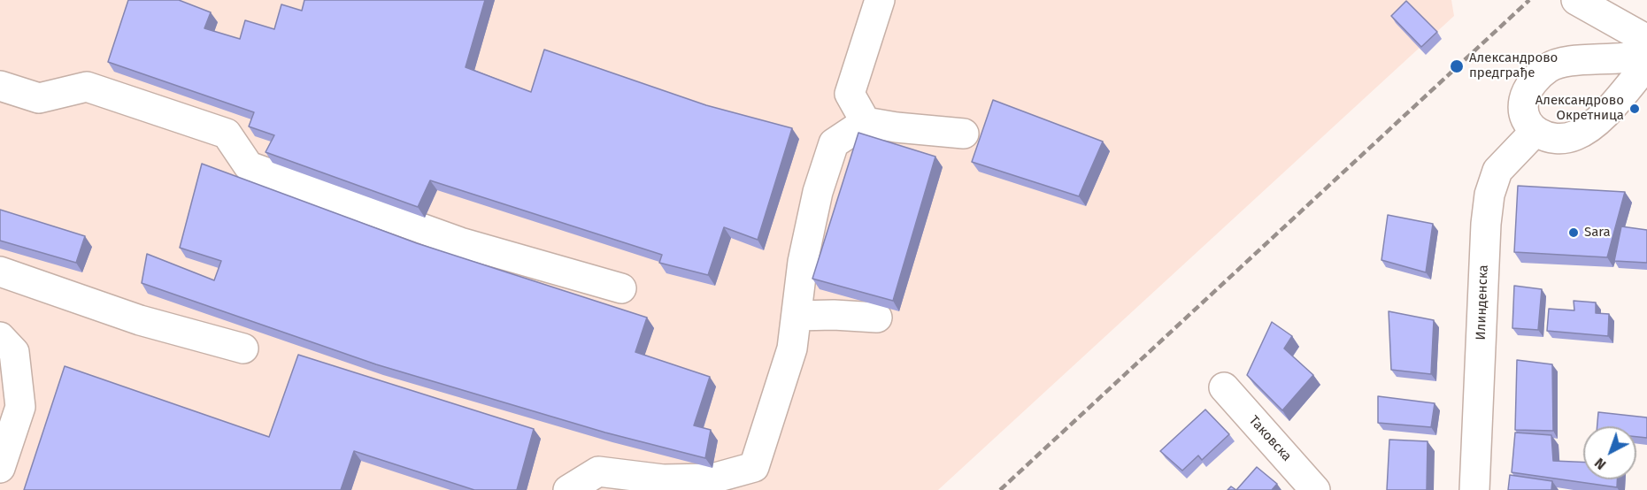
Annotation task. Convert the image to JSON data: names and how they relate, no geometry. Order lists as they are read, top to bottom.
{
  "streets": {
    "street": ["Илинденска", "Таковска"]
  },
  "places": ["Александрово предграђе", "Александрово Окретница", "Sara"],
  "north": "bottom left"
}
